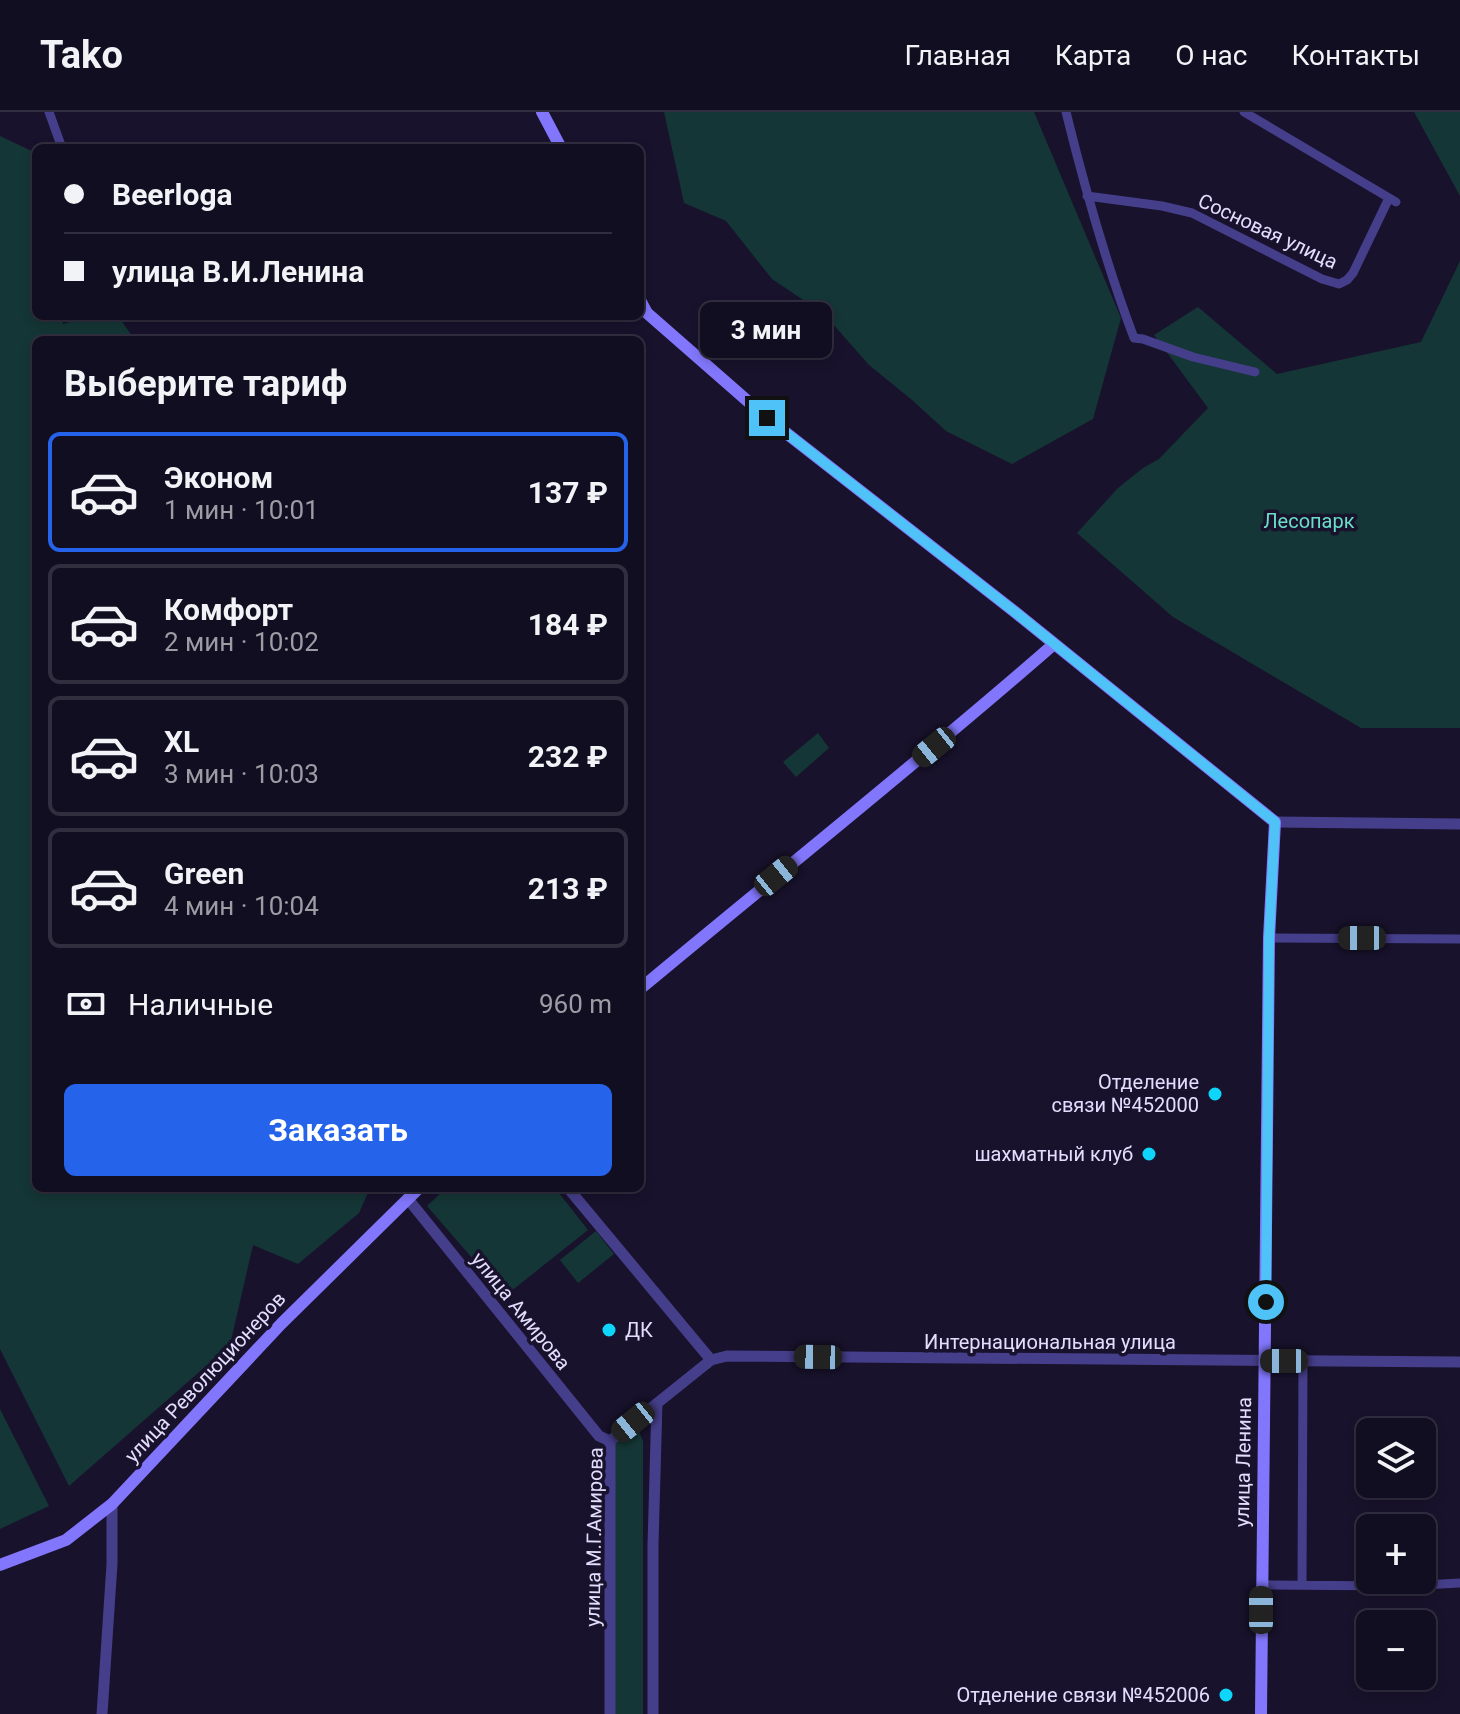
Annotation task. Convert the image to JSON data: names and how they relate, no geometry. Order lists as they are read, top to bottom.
{
  "streets": {
    "main road": ["улица Революционеров", "улица Ленина"],
    "street": [
      "Сосновая улица",
      "улица Амирова",
      "Интернациональная улица",
      "улица М.Г.Амирова"
    ]
  },
  "crossings": [
    ["улица Амирова", "улица Революционеров"],
    ["улица Амирова", "улица М.Г.Амирова"],
    ["Интернациональная улица", "улица Ленина"]
  ],
  "parks": ["Лесопарк"],
  "places": [
    "Отделение связи №452000",
    "шахматный клуб",
    "ДК",
    "Отделение связи №452006"
  ],
  "page": {
    "header": "Tako",
    "nav": [
      "Главная",
      "Карта",
      "О нас",
      "Контакты"
    ],
    "banner": ["Beerloga", "улица В.И.Ленина"],
    "bubble": "3 мин",
    "heading": "Выберите тариф",
    "list": [
      {
        "name": "Эконом",
        "note": "1 мин · 10:01",
        "value": "137 ₽"
      },
      {
        "name": "Комфорт",
        "note": "2 мин · 10:02",
        "value": "184 ₽"
      },
      {
        "name": "XL",
        "note": "3 мин · 10:03",
        "value": "232 ₽"
      },
      {
        "name": "Green",
        "note": "4 мин · 10:04",
        "value": "213 ₽"
      }
    ],
    "pay": ["Наличные", "960 m"],
    "buttons": "Заказать",
    "map_buttons": ["+", "−"]
  }
}
